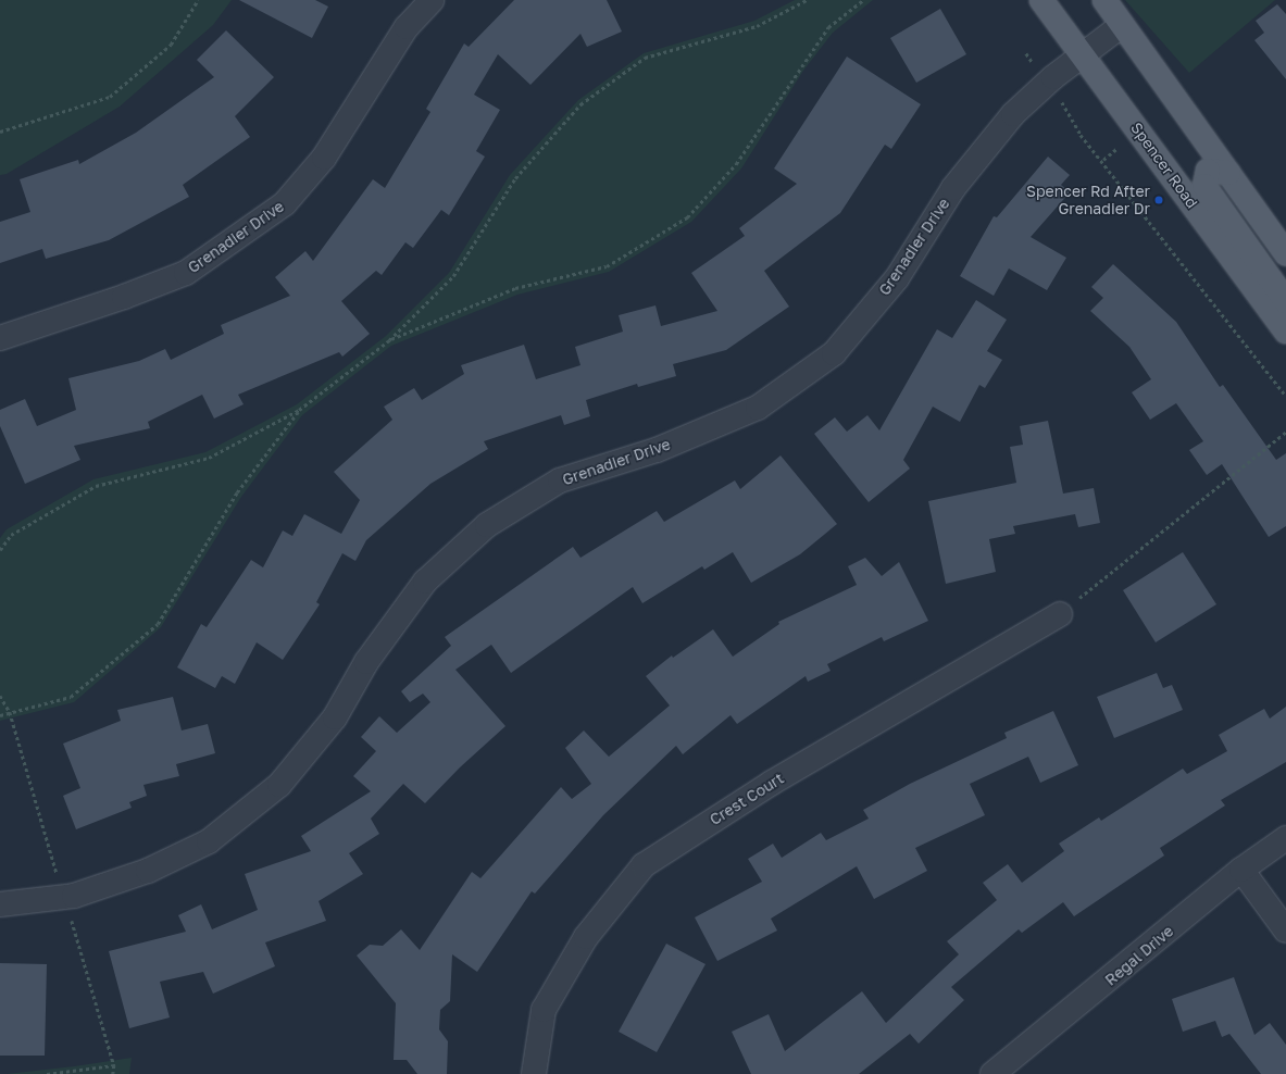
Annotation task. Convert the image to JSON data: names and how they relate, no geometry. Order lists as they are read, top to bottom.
{
  "streets": {
    "main road": ["Spencer Road"],
    "street": ["Grenadier Drive", "Crest Court", "Regal Drive"]
  },
  "crossings": [
    ["Spencer Road", "Grenadier Drive"]
  ],
  "places": ["Spencer Rd After Grenadier Dr"]
}
